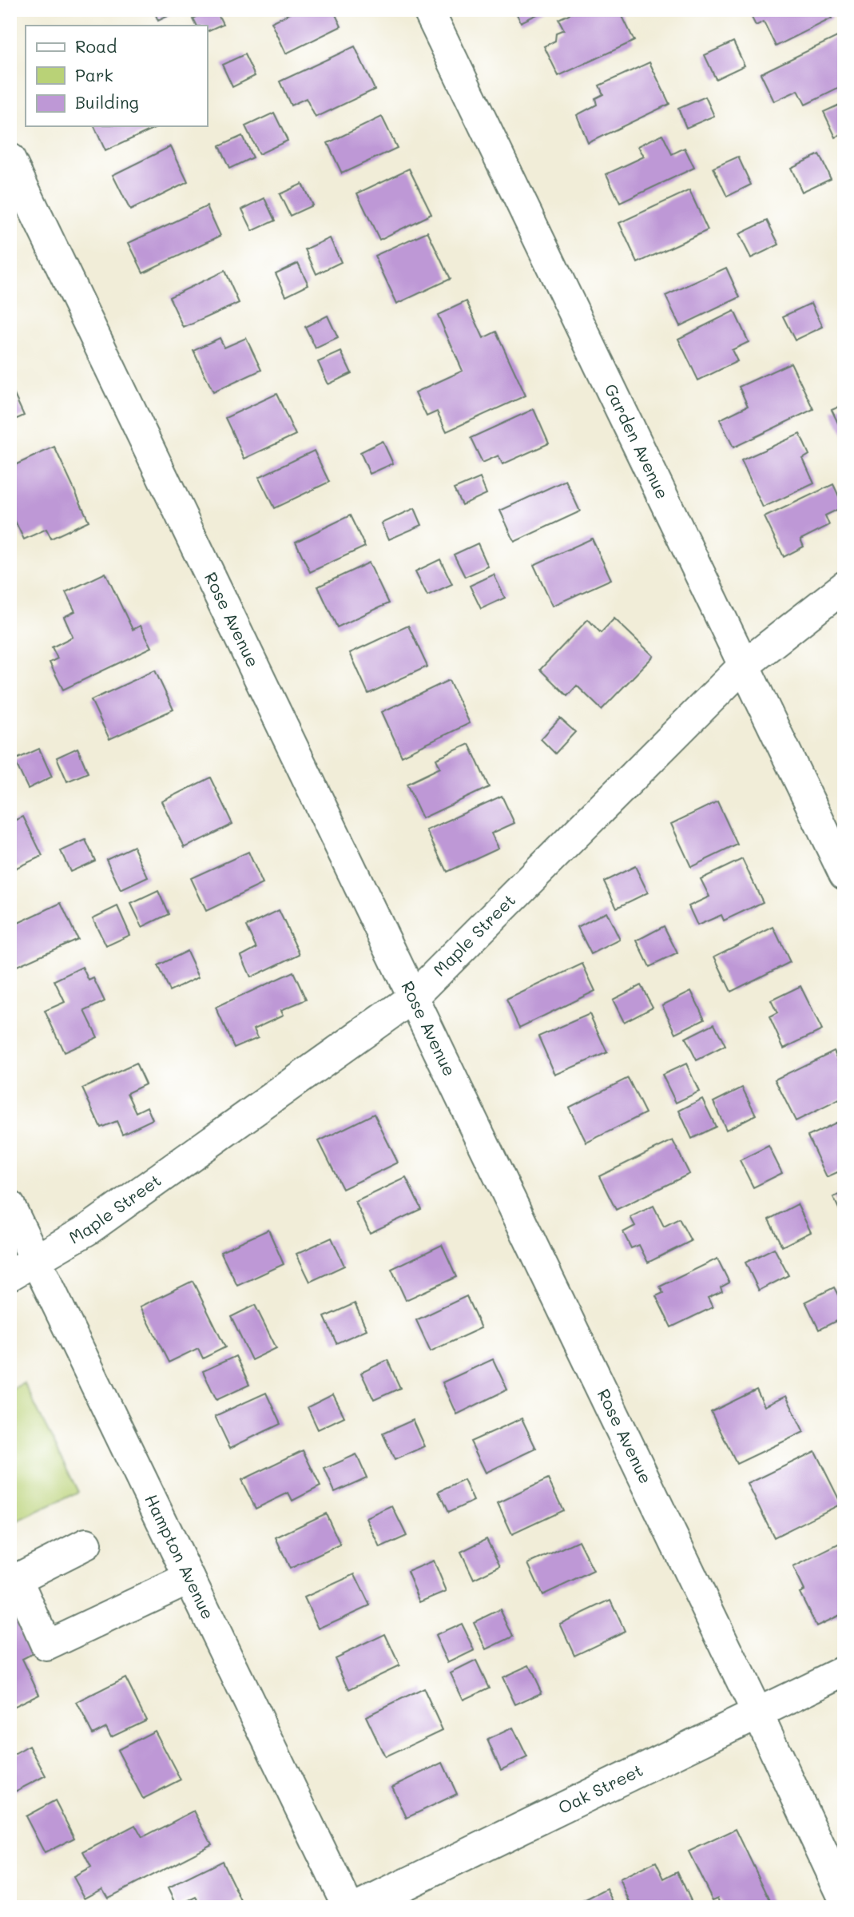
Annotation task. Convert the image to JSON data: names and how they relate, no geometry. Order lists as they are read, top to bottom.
{
  "streets": {
    "street": [
      "Garden Avenue",
      "Rose Avenue",
      "Maple Street",
      "Hampton Avenue",
      "Oak Street"
    ]
  },
  "crossings": [
    ["Garden Avenue", "Maple Street"],
    ["Rose Avenue", "Maple Street"],
    ["Rose Avenue", "Oak Street"],
    ["Maple Street", "Hampton Avenue"]
  ],
  "legend": ["Road", "Park", "Building"]
}
